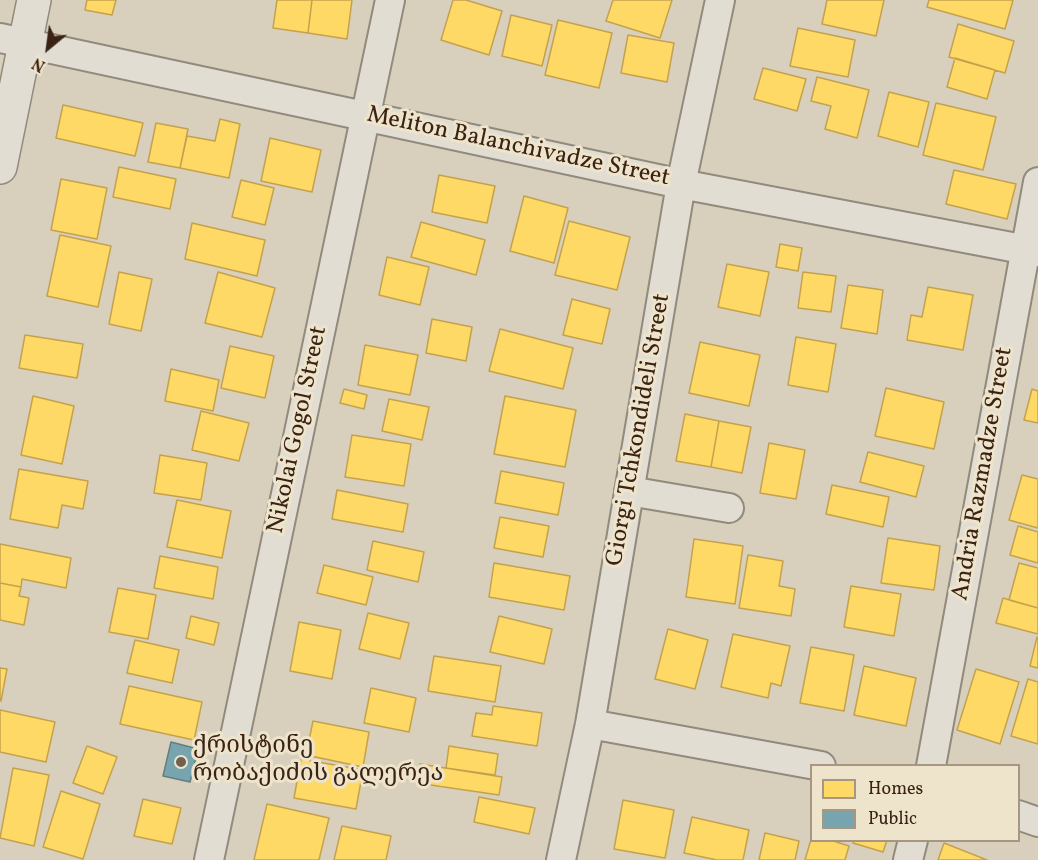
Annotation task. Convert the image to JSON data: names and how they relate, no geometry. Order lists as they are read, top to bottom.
{
  "streets": {
    "street": [
      "Meliton Balanchivadze Street",
      "Nikolai Gogol Street",
      "Giorgi Tchkondideli Street",
      "Andria Razmadze Street"
    ]
  },
  "crossings": [
    ["Meliton Balanchivadze Street", "Nikolai Gogol Street"],
    ["Meliton Balanchivadze Street", "Giorgi Tchkondideli Street"],
    ["Meliton Balanchivadze Street", "Andria Razmadze Street"]
  ],
  "places": ["ქრისტინე რობაქიძის გალერეა"],
  "legend": ["Homes", "Public"],
  "north": "bottom left"
}
